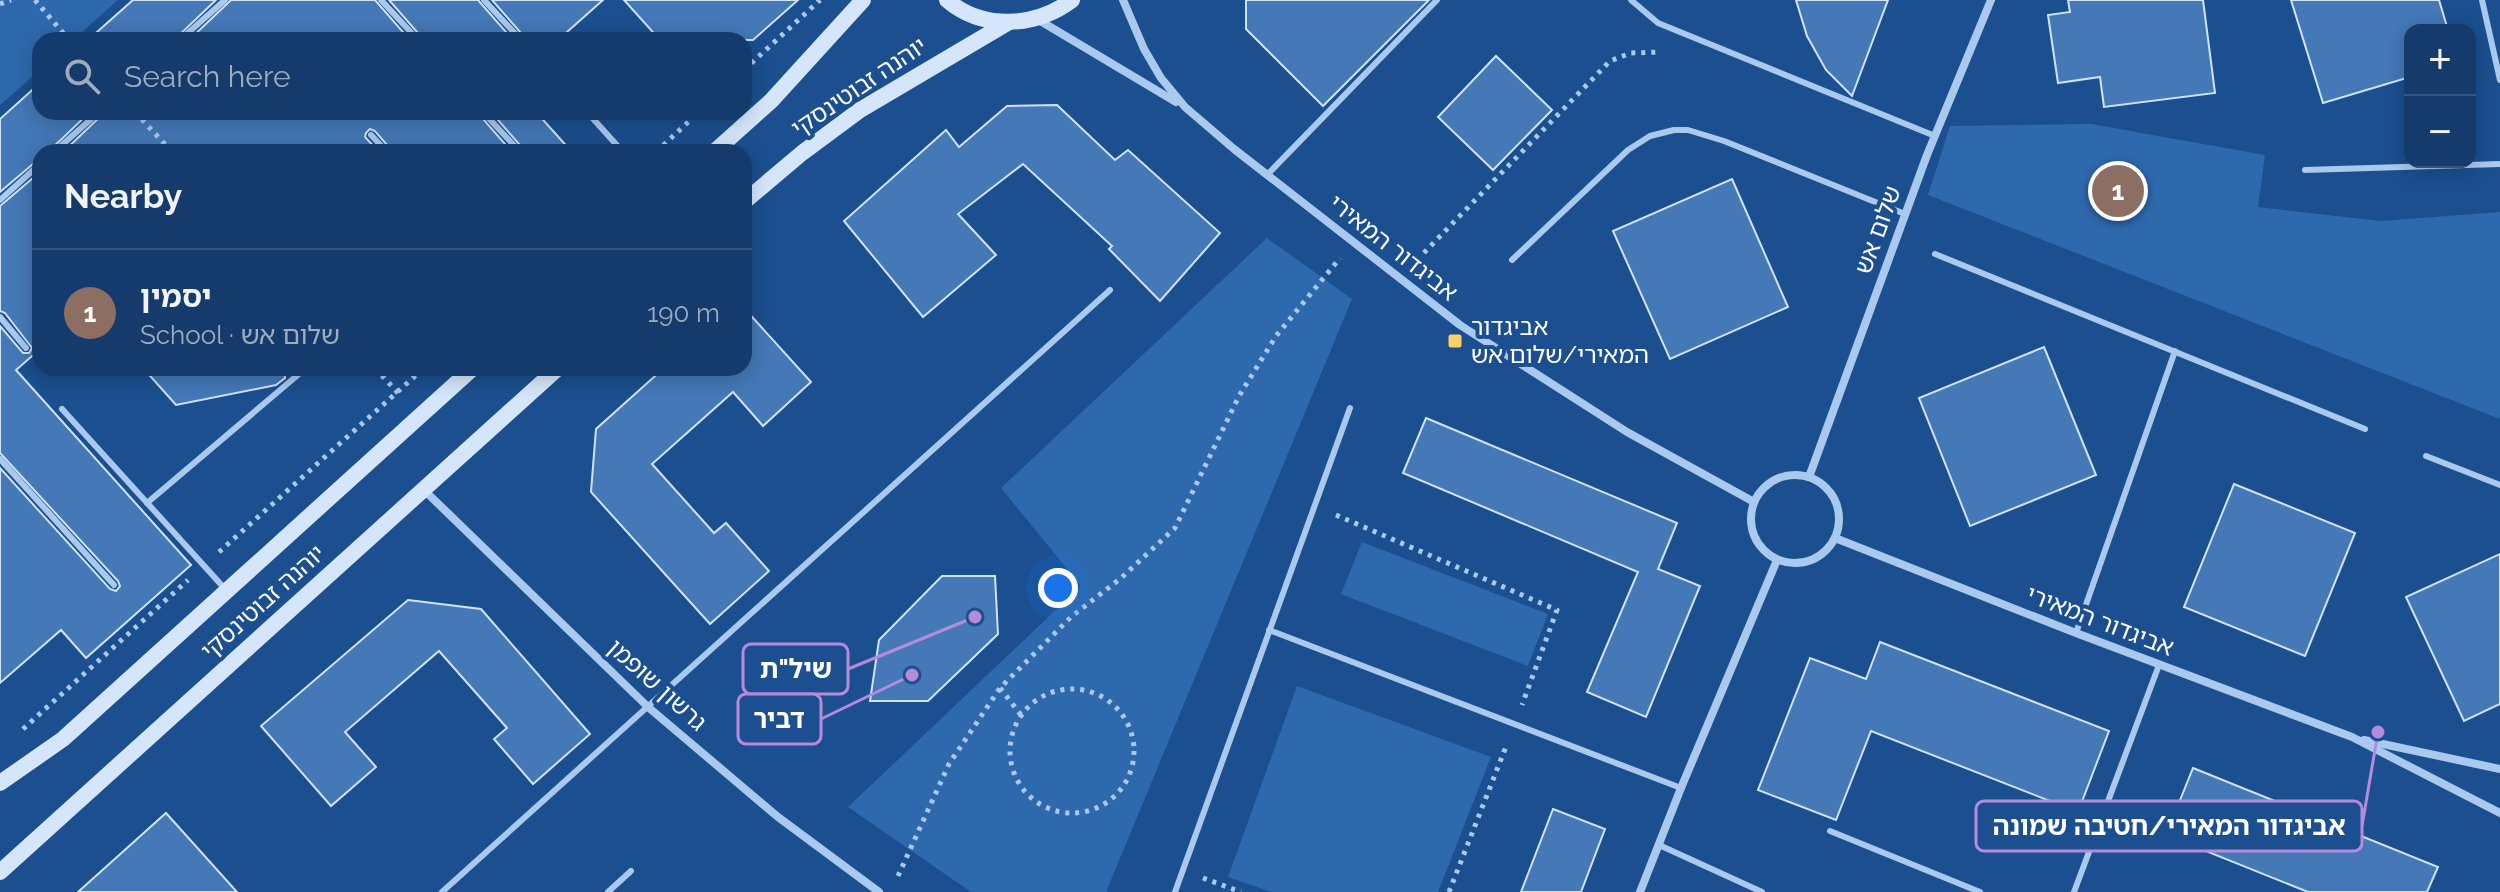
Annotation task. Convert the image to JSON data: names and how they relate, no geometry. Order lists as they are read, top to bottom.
{
  "streets": {
    "street": [
      "יוהנה זבוטינסקי",
      "שלום אש",
      "אביגדור המאירי",
      "גרשון שופמן"
    ]
  },
  "crossings": [
    ["יוהנה זבוטינסקי", "גרשון שופמן"],
    ["שלום אש", "אביגדור המאירי"]
  ],
  "places": {
    "transit": ["אביגדור המאירי/שלום אש"],
    "other": ["שיל\"ת", "דביר", "אביגדור המאירי/חטיבה שמונה"]
  },
  "page": {
    "map_buttons": ["+", "−"],
    "search": "Search here",
    "heading": "Nearby",
    "pins": "1",
    "list": [
      {
        "mark": "1",
        "name": "יסמין",
        "note": "School · שלום אש",
        "value": "190 m"
      }
    ]
  }
}
